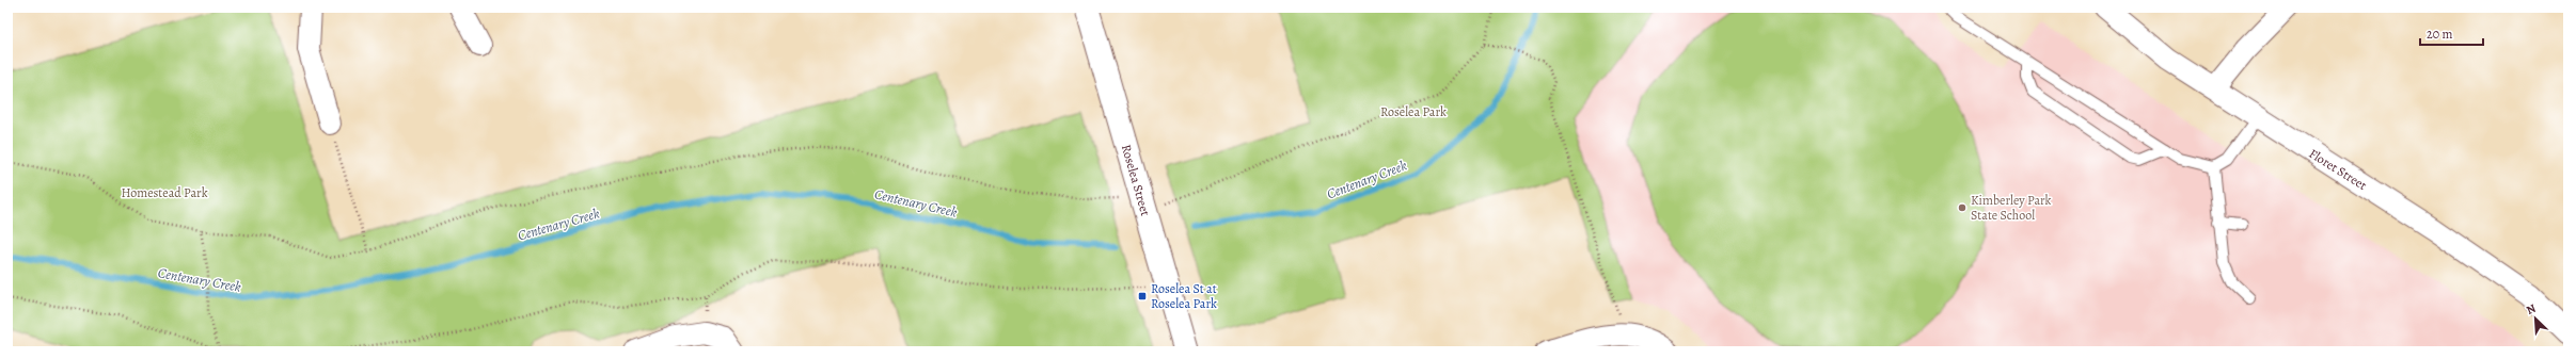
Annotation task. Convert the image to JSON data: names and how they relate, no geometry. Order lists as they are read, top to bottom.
{
  "streets": {
    "street": ["Floret Street", "Roselea Street"]
  },
  "water": ["Centenary Creek"],
  "parks": ["Roselea Park", "Homestead Park"],
  "places": {
    "other": ["Kimberley Park State School"],
    "transit": ["Roselea St at Roselea Park"]
  },
  "scale_bar": "20 m",
  "north": "top left"
}
